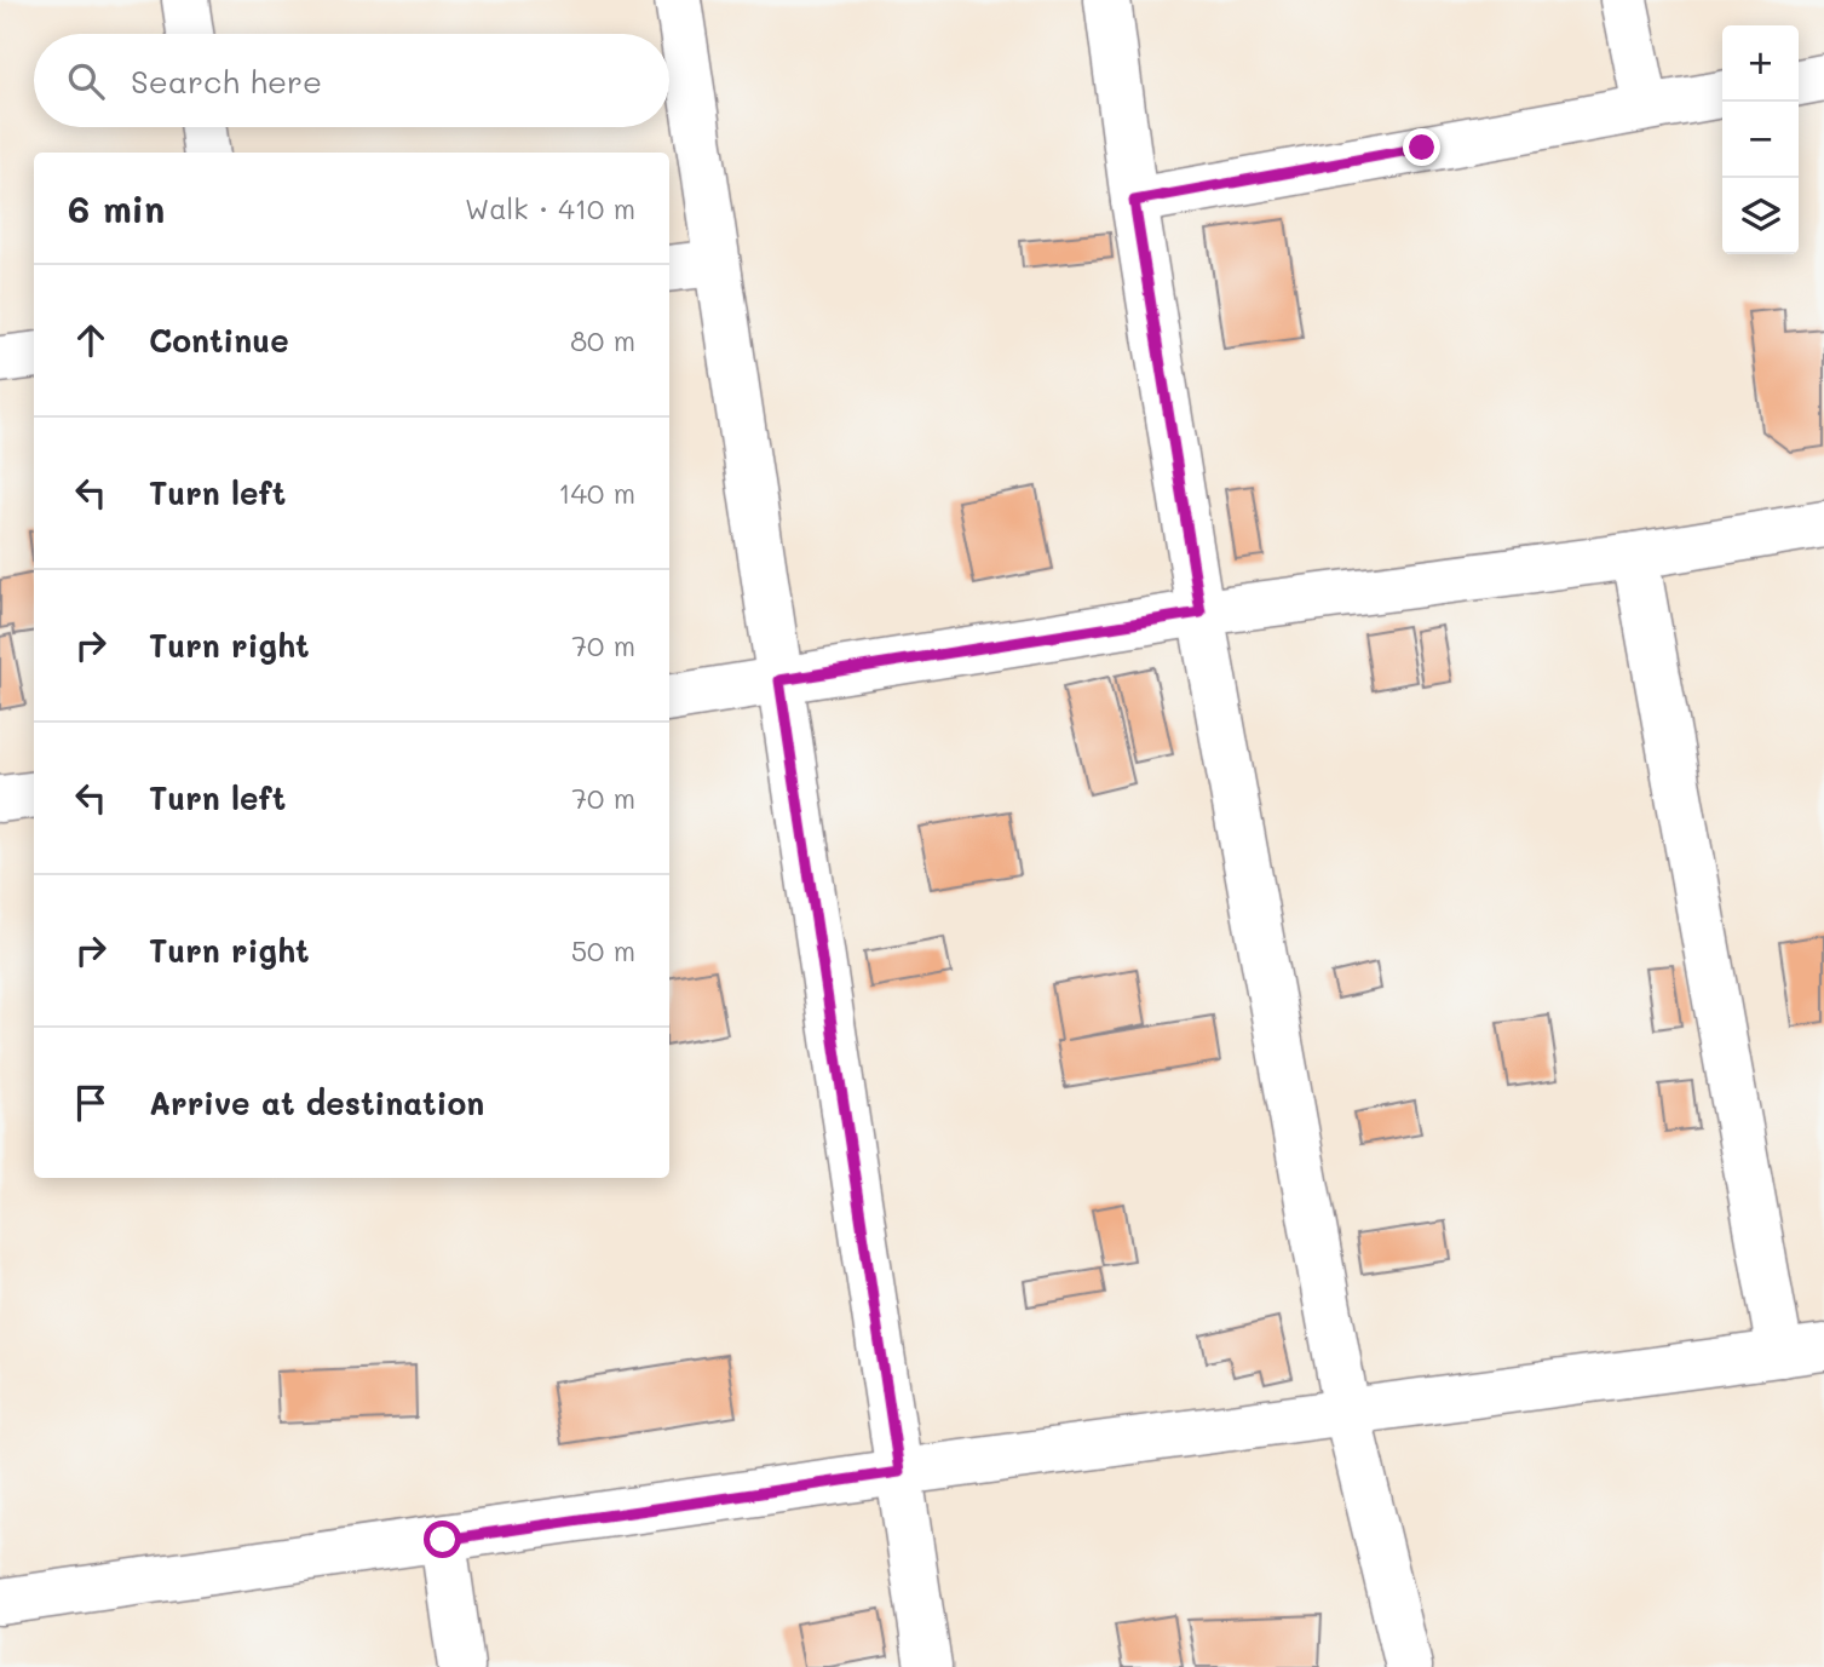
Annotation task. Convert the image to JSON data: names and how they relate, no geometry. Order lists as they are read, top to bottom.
{
  "page": {
    "map_buttons": ["+", "−"],
    "search": "Search here",
    "heading": ["6 min", "Walk · 410 m"],
    "list": [
      ["Continue", "80 m"],
      ["Turn left", "140 m"],
      ["Turn right", "70 m"],
      ["Turn left", "70 m"],
      ["Turn right", "50 m"],
      "Arrive at destination"
    ]
  }
}
